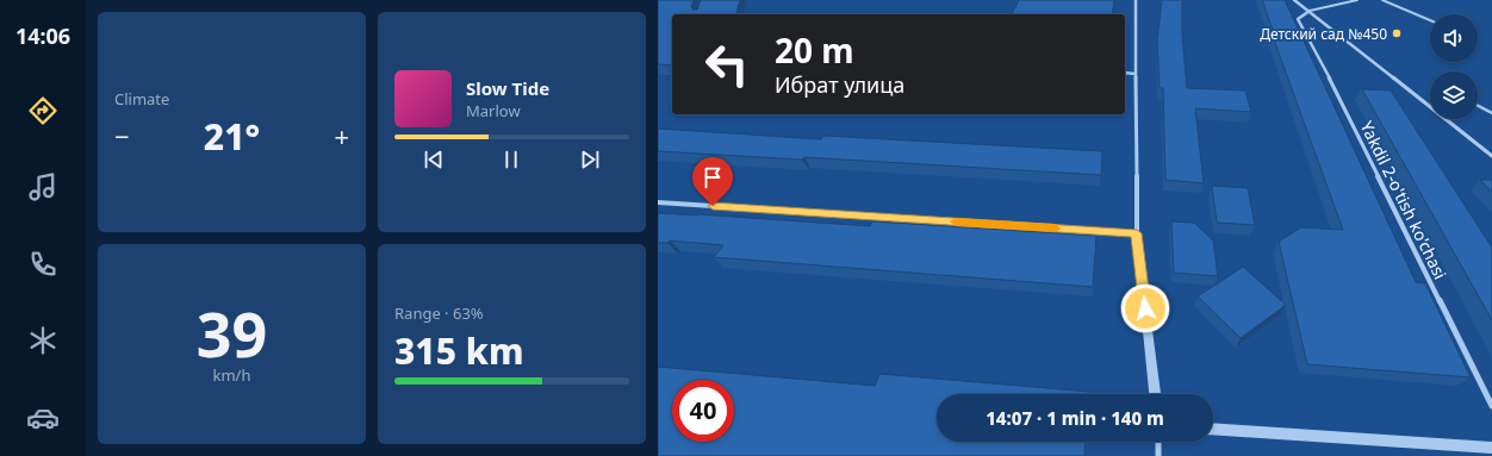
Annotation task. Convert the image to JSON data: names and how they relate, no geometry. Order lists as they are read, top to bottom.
{
  "streets": {
    "street": ["Yakdil 2-o'tish ko'chasi"]
  },
  "places": ["Детский сад №450"],
  "page": {
    "tabs": "14:06",
    "tile": [
      "Climate",
      ["39", "km/h"],
      ["Range · 63%", "315 km"]
    ],
    "turn": ["20 m", "Ибрат улица"],
    "song": ["Slow Tide", "Marlow"],
    "heat": ["−", "21°", "+"],
    "limit": "40",
    "trip": "14:07 · 1 min · 140 m"
  }
}
